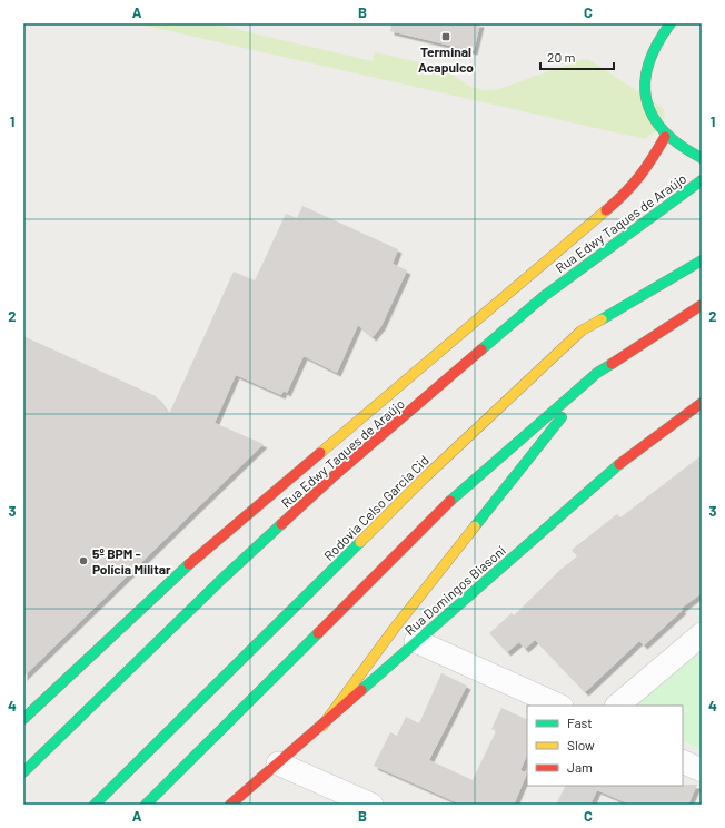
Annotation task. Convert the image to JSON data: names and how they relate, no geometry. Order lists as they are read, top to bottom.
{
  "streets": {
    "main road": ["Rua Edwy Taques de Araújo", "Rodovia Celso Garcia Cid", "Rua Domingos Biasoni"]
  },
  "places": {
    "transit": ["Terminal Acapulco"],
    "other": ["5º BPM - Polícia Militar"]
  },
  "legend": ["Fast", "Slow", "Jam"],
  "scale_bar": "20 m",
  "grid": {
    "columns": ["A", "B", "C"],
    "rows": [
      "1",
      "2",
      "3",
      "4"
    ]
  }
}
